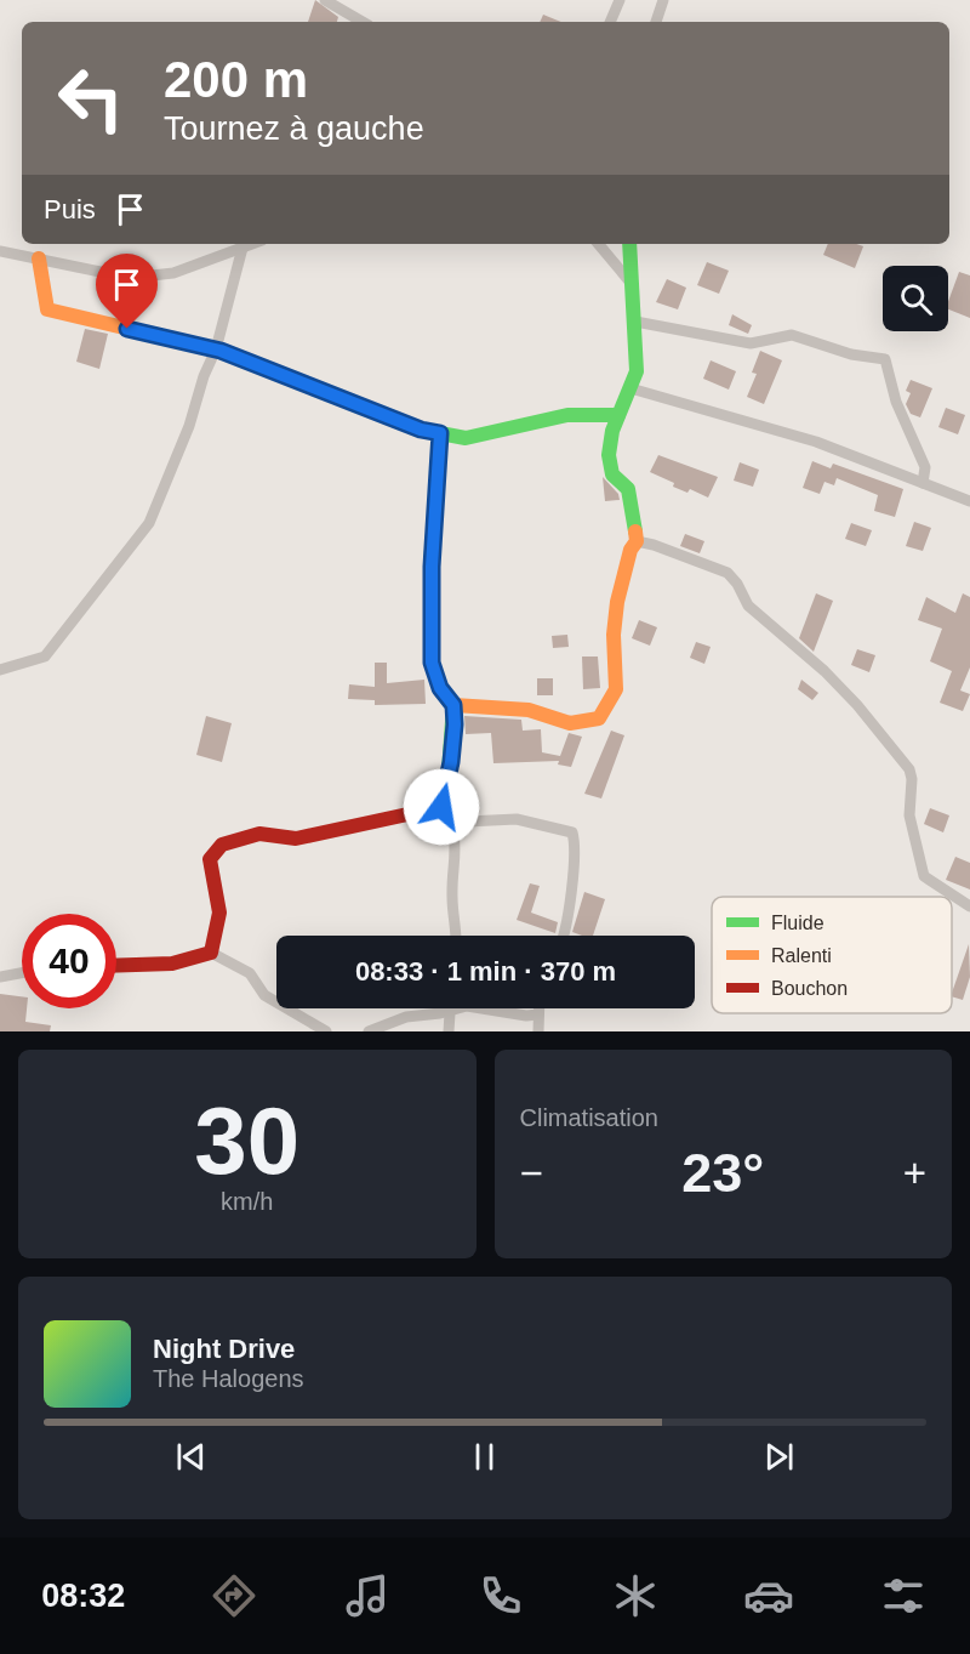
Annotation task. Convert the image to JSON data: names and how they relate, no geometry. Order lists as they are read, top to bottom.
{
  "legend": ["Fluide", "Ralenti", "Bouchon"],
  "page": {
    "turn": ["200 m", "Tournez à gauche"],
    "then": "Puis",
    "limit": "40",
    "trip": "08:33 · 1 min · 370 m",
    "tile": [
      ["30", "km/h"],
      "Climatisation"
    ],
    "heat": ["−", "23°", "+"],
    "song": ["Night Drive", "The Halogens"],
    "tabs": "08:32"
  }
}
